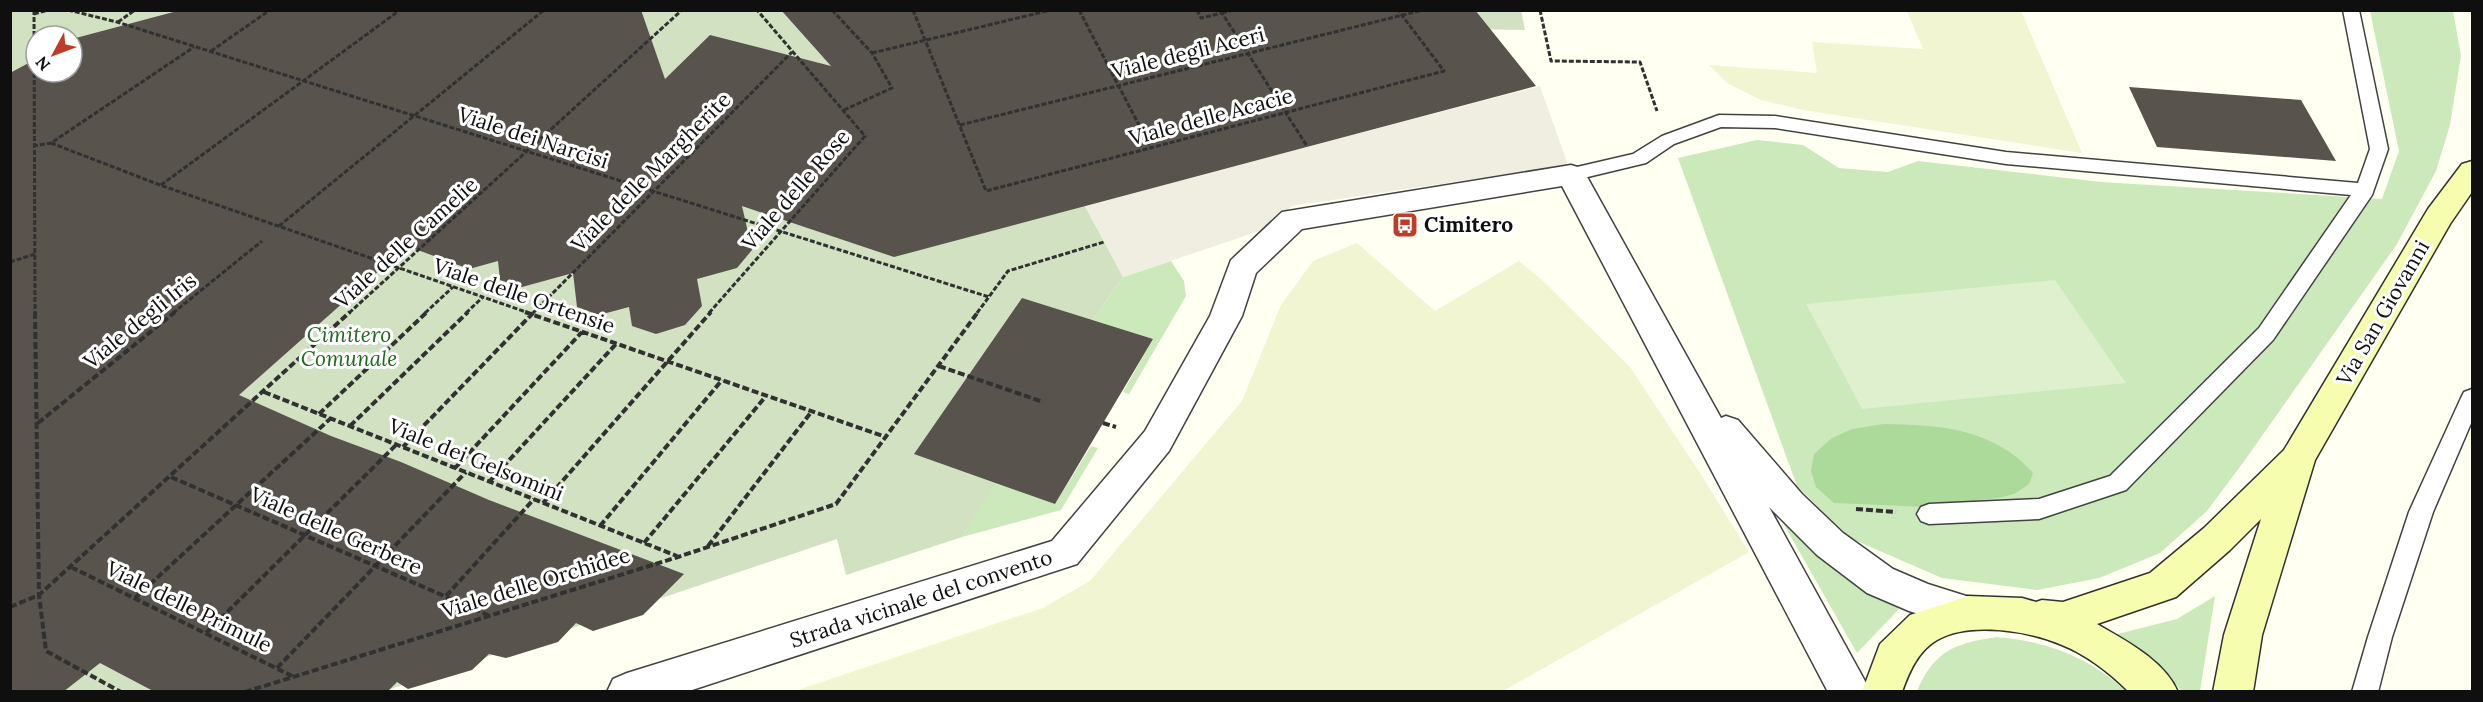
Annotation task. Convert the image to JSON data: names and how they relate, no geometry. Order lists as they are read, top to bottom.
{
  "streets": {
    "main road": ["Via San Giovanni"],
    "street": ["Strada vicinale del convento"],
    "path": [
      "Viale degli Aceri",
      "Viale delle Acacie",
      "Viale dei Narcisi",
      "Viale delle Margherite",
      "Viale delle Rose",
      "Viale delle Camelie",
      "Viale delle Ortensie",
      "Viale degli Iris",
      "Viale dei Gelsomini",
      "Viale delle Gerbere",
      "Viale delle Orchidee",
      "Viale delle Primule"
    ]
  },
  "crossings": [
    ["Viale degli Aceri", "Viale delle Acacie"],
    ["Viale dei Narcisi", "Viale delle Margherite"],
    ["Viale dei Narcisi", "Viale delle Rose"],
    ["Viale dei Narcisi", "Viale delle Camelie"],
    ["Viale delle Margherite", "Viale delle Rose"],
    ["Viale delle Margherite", "Viale delle Ortensie"],
    ["Viale delle Margherite", "Viale dei Gelsomini"],
    ["Viale delle Rose", "Viale delle Ortensie"],
    ["Viale delle Rose", "Viale dei Gelsomini"],
    ["Viale delle Camelie", "Viale delle Ortensie"],
    ["Viale delle Camelie", "Viale dei Gelsomini"],
    ["Viale delle Camelie", "Viale delle Gerbere"],
    ["Viale delle Camelie", "Viale delle Primule"],
    ["Viale delle Ortensie", "Viale delle Orchidee"],
    ["Viale dei Gelsomini", "Viale delle Orchidee"],
    ["Viale delle Gerbere", "Viale delle Orchidee"],
    ["Viale delle Orchidee", "Viale delle Primule"]
  ],
  "parks": ["Cimitero Comunale"],
  "places": {
    "bus stop": ["Cimitero"]
  },
  "north": "bottom left"
}
